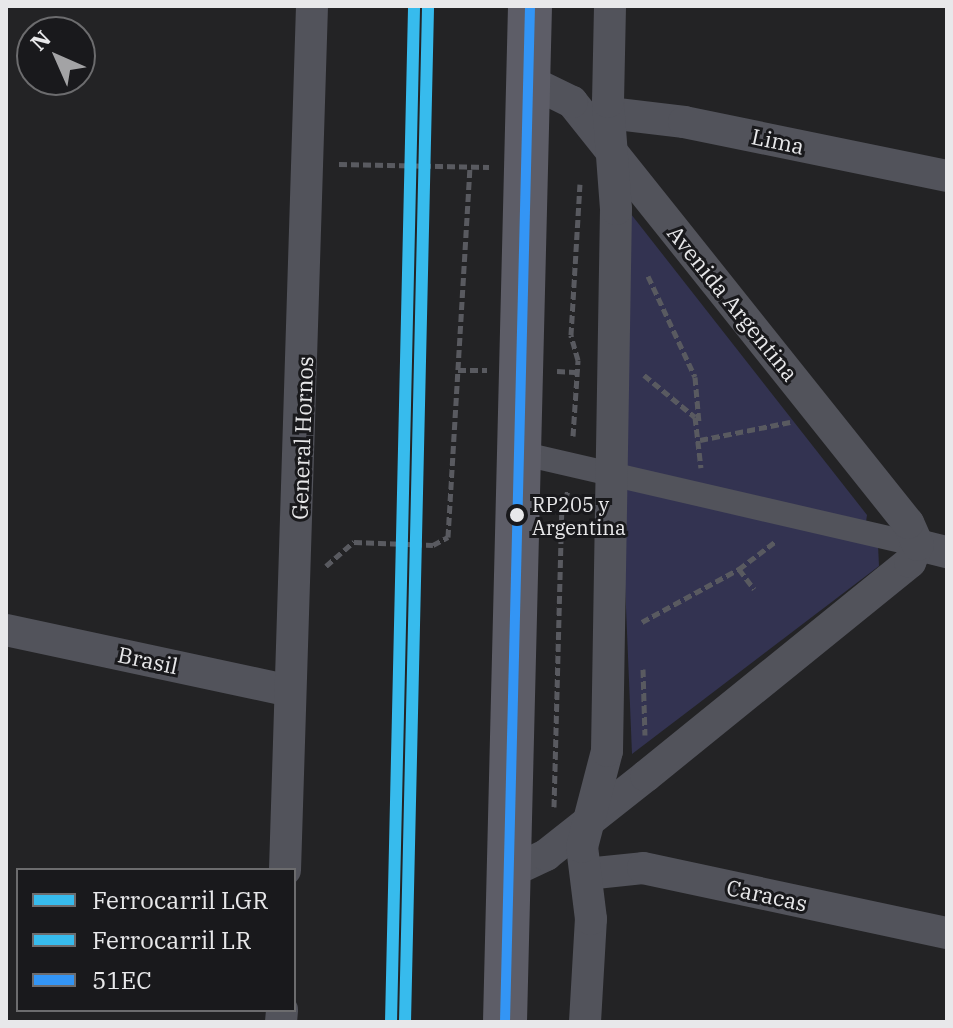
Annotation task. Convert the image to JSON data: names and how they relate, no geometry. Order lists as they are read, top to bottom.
{
  "streets": {
    "street": [
      "Lima",
      "Avenida Argentina",
      "General Hornos",
      "Brasil",
      "Caracas"
    ]
  },
  "crossings": [
    ["General Hornos", "Brasil"]
  ],
  "places": ["RP205 y Argentina"],
  "lines": ["rail line LGR", "rail line LR", "transit line 51EC"],
  "legend": ["Ferrocarril LGR", "Ferrocarril LR", "51EC"],
  "north": "top left"
}
